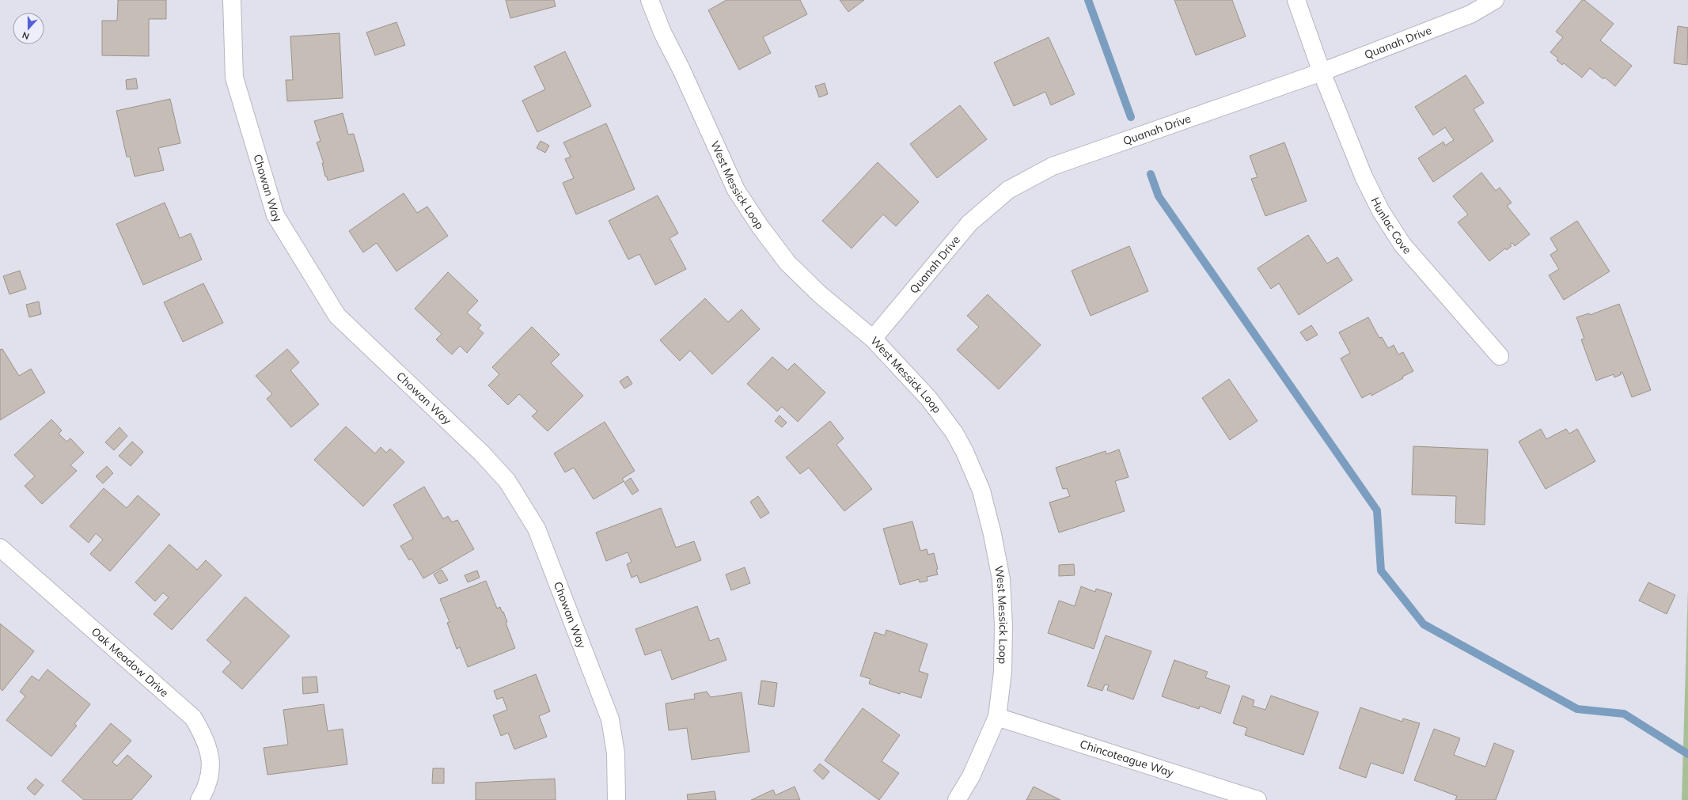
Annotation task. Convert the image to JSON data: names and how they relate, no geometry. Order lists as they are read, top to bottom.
{
  "streets": {
    "street": [
      "Quanah Drive",
      "West Messick Loop",
      "Chowan Way",
      "Hunlac Cove",
      "Oak Meadow Drive",
      "Chincoteague Way"
    ]
  },
  "crossings": [
    ["Quanah Drive", "West Messick Loop"],
    ["Quanah Drive", "Hunlac Cove"],
    ["West Messick Loop", "Chincoteague Way"]
  ],
  "north": "bottom"
}
